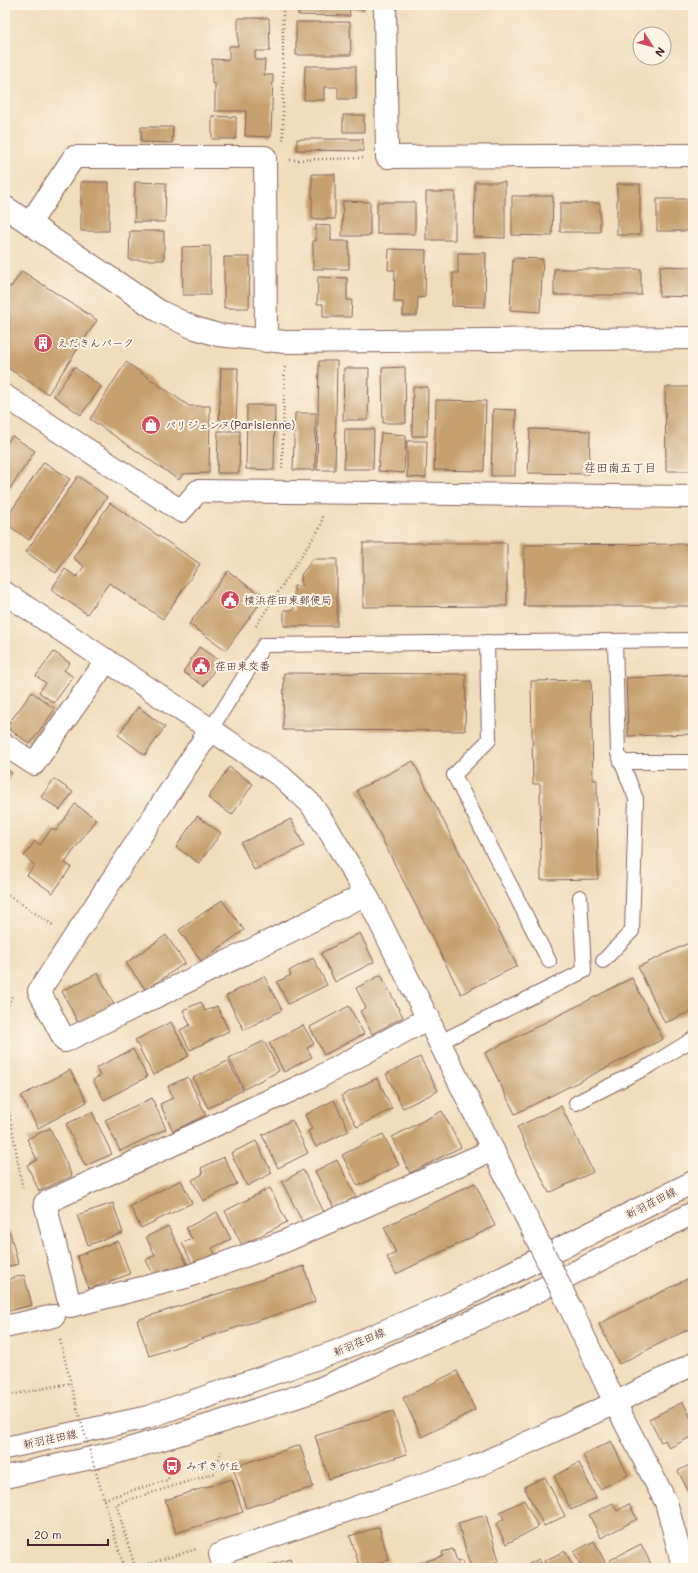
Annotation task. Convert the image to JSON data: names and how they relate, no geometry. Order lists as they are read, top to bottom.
{
  "streets": {
    "street": ["新羽荏田線"]
  },
  "districts": ["荏田南五丁目"],
  "places": {
    "building": ["えだきんパーク"],
    "shop": ["パリジェンヌ(Parisienne)"],
    "public building": ["横浜荏田東郵便局", "荏田東交番"],
    "bus stop": ["みずきが丘"]
  },
  "scale_bar": "20 m",
  "north": "bottom right"
}
